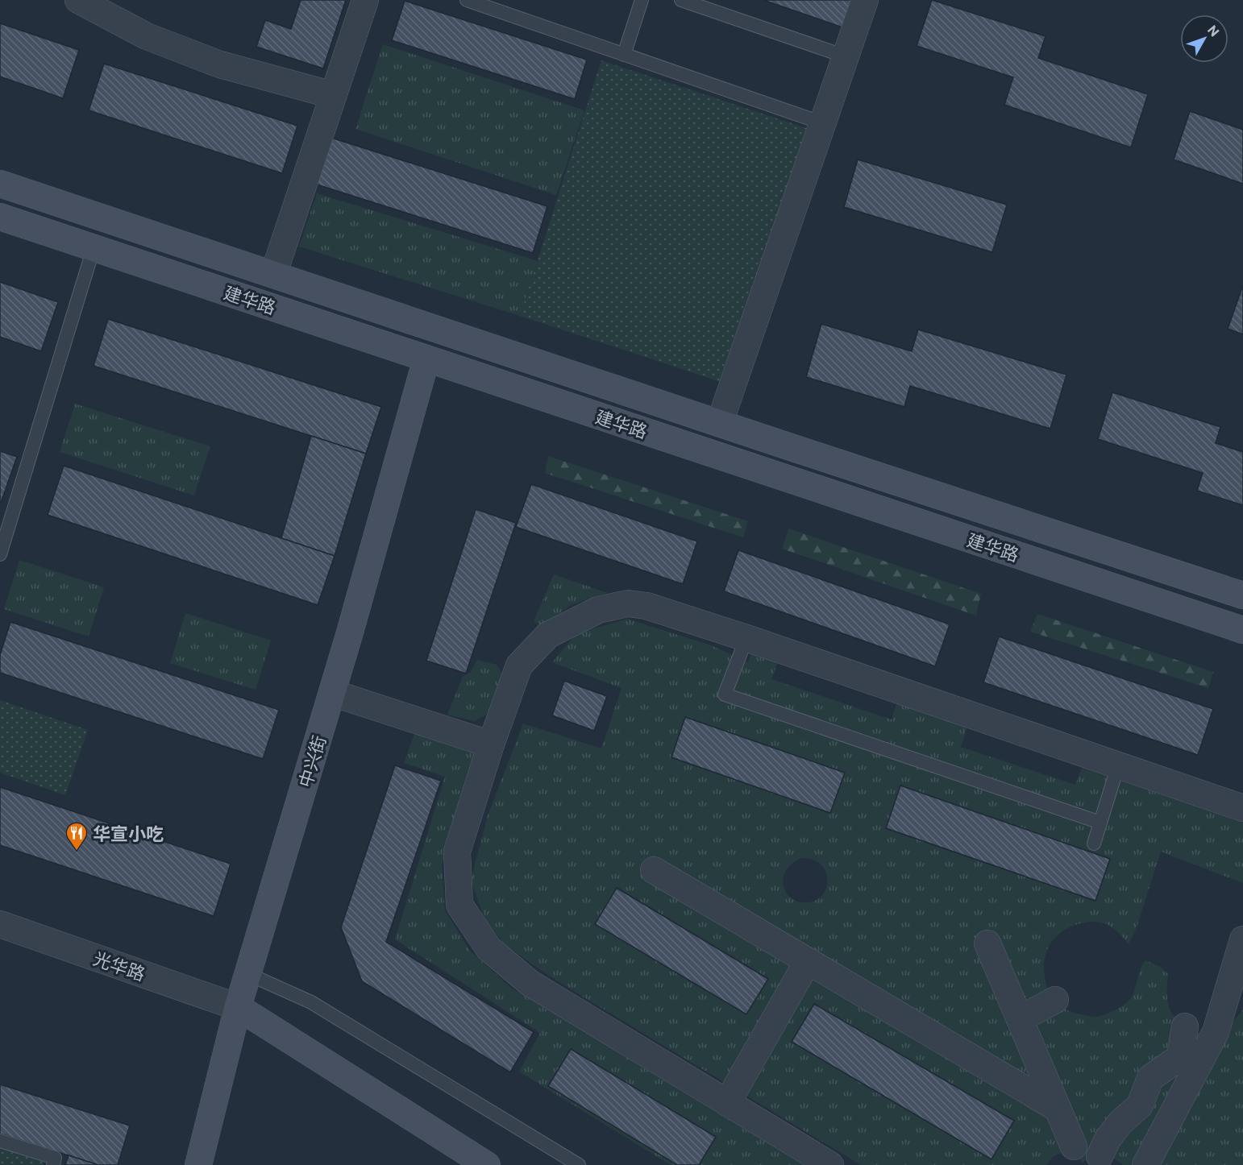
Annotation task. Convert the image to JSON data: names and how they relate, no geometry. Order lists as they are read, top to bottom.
{
  "streets": {
    "street": ["建华路", "中兴街", "光华路"]
  },
  "crossings": [
    ["建华路", "中兴街"],
    ["中兴街", "光华路"]
  ],
  "places": {
    "restaurant": ["华宣小吃"]
  },
  "north": "top right"
}
